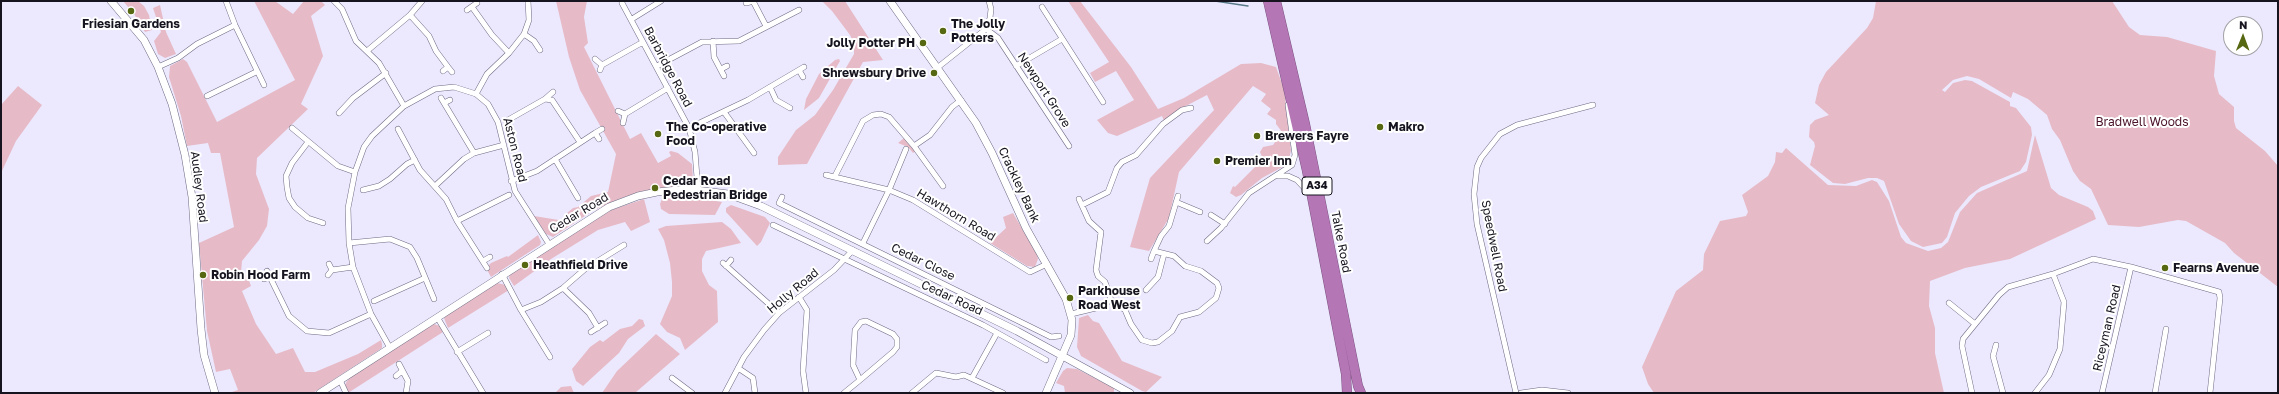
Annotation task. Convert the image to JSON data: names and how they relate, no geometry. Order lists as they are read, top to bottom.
{
  "streets": {
    "highway": ["A34", "Talke Road"],
    "street": [
      "Barbridge Road",
      "Newport Grove",
      "Aston Road",
      "Crackley Bank",
      "Audley Road",
      "Cedar Road",
      "Hawthorn Road",
      "Speedwell Road",
      "Cedar Close",
      "Holly Road",
      "Riceyman Road"
    ]
  },
  "crossings": [
    ["Barbridge Road", "Cedar Road"],
    ["Aston Road", "Cedar Road"],
    ["Crackley Bank", "Cedar Road"],
    ["Crackley Bank", "Hawthorn Road"],
    ["Cedar Road", "Cedar Close"],
    ["Cedar Road", "Holly Road"]
  ],
  "parks": ["Bradwell Woods"],
  "places": [
    "Friesian Gardens",
    "The Jolly Potters",
    "Jolly Potter PH",
    "Shrewsbury Drive",
    "Makro",
    "The Co-operative Food",
    "Brewers Fayre",
    "Premier Inn",
    "Cedar Road Pedestrian Bridge",
    "Heathfield Drive",
    "Fearns Avenue",
    "Robin Hood Farm",
    "Parkhouse Road West"
  ],
  "north": "top"
}
